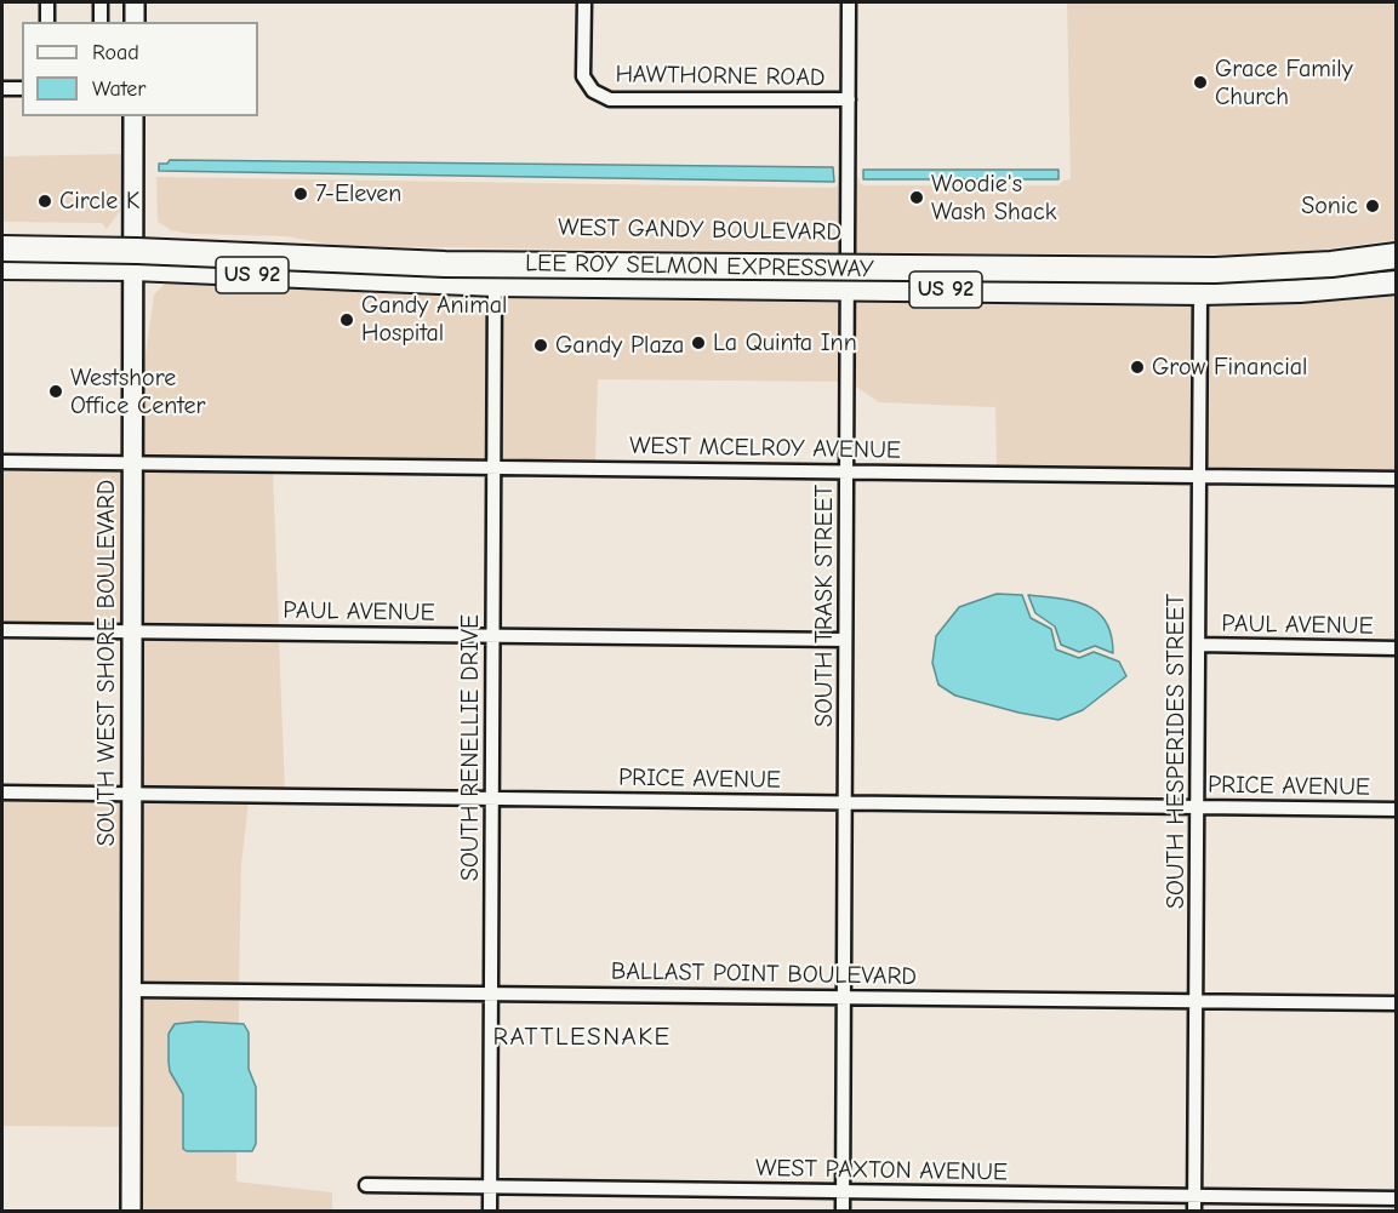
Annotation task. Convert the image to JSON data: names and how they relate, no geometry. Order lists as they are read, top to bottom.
{
  "streets": {
    "highway": ["LEE ROY SELMON EXPRESSWAY"],
    "main road": ["WEST GANDY BOULEVARD", "US 92"],
    "street": [
      "HAWTHORNE ROAD",
      "WEST MCELROY AVENUE",
      "SOUTH TRASK STREET",
      "PAUL AVENUE",
      "SOUTH WEST SHORE BOULEVARD",
      "SOUTH RENELLIE DRIVE",
      "SOUTH HESPERIDES STREET",
      "PRICE AVENUE",
      "BALLAST POINT BOULEVARD",
      "WEST PAXTON AVENUE"
    ]
  },
  "crossings": [
    ["HAWTHORNE ROAD", "SOUTH TRASK STREET"],
    ["WEST GANDY BOULEVARD", "SOUTH TRASK STREET"],
    ["WEST GANDY BOULEVARD", "SOUTH WEST SHORE BOULEVARD"],
    ["LEE ROY SELMON EXPRESSWAY", "US 92"],
    ["US 92", "SOUTH TRASK STREET"],
    ["US 92", "SOUTH WEST SHORE BOULEVARD"],
    ["US 92", "SOUTH RENELLIE DRIVE"],
    ["US 92", "SOUTH HESPERIDES STREET"],
    ["WEST MCELROY AVENUE", "SOUTH TRASK STREET"],
    ["WEST MCELROY AVENUE", "SOUTH WEST SHORE BOULEVARD"],
    ["WEST MCELROY AVENUE", "SOUTH RENELLIE DRIVE"],
    ["WEST MCELROY AVENUE", "SOUTH HESPERIDES STREET"],
    ["SOUTH TRASK STREET", "PAUL AVENUE"],
    ["SOUTH TRASK STREET", "PRICE AVENUE"],
    ["SOUTH TRASK STREET", "BALLAST POINT BOULEVARD"],
    ["SOUTH TRASK STREET", "WEST PAXTON AVENUE"],
    ["PAUL AVENUE", "SOUTH WEST SHORE BOULEVARD"],
    ["PAUL AVENUE", "SOUTH RENELLIE DRIVE"],
    ["PAUL AVENUE", "SOUTH HESPERIDES STREET"],
    ["SOUTH WEST SHORE BOULEVARD", "PRICE AVENUE"],
    ["SOUTH WEST SHORE BOULEVARD", "BALLAST POINT BOULEVARD"],
    ["SOUTH RENELLIE DRIVE", "PRICE AVENUE"],
    ["SOUTH RENELLIE DRIVE", "BALLAST POINT BOULEVARD"],
    ["SOUTH RENELLIE DRIVE", "WEST PAXTON AVENUE"],
    ["SOUTH HESPERIDES STREET", "PRICE AVENUE"],
    ["SOUTH HESPERIDES STREET", "BALLAST POINT BOULEVARD"],
    ["SOUTH HESPERIDES STREET", "WEST PAXTON AVENUE"]
  ],
  "districts": ["RATTLESNAKE"],
  "places": [
    "Grace Family Church",
    "7-Eleven",
    "Woodie's Wash Shack",
    "Circle K",
    "Sonic",
    "Gandy Animal Hospital",
    "La Quinta Inn",
    "Gandy Plaza",
    "Grow Financial",
    "Westshore Office Center"
  ],
  "legend": ["Road", "Water"]
}
